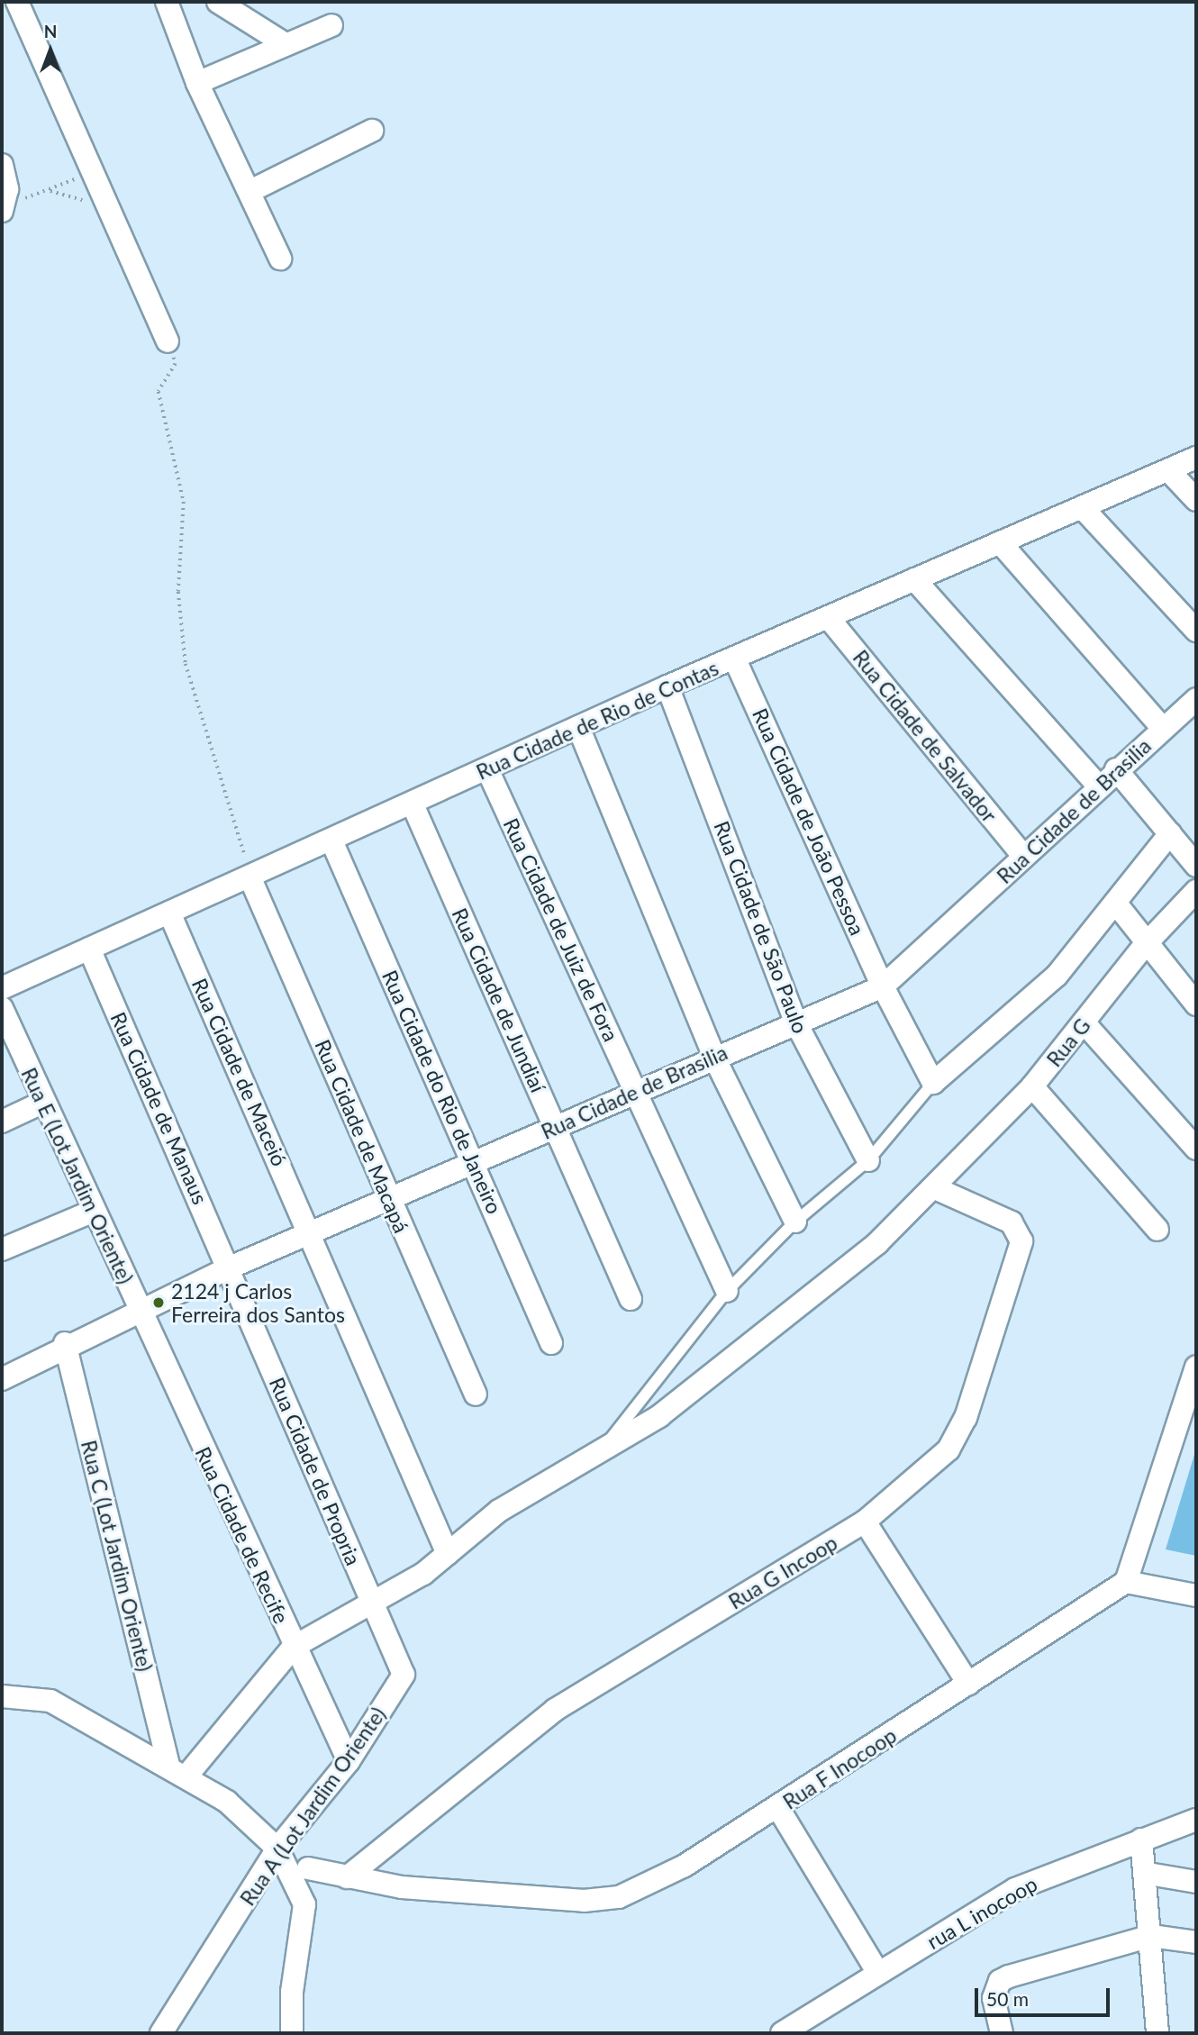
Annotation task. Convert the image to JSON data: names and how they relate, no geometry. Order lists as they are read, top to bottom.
{
  "streets": {
    "street": [
      "Rua Cidade de Rio de Contas",
      "Rua Cidade de Salvador",
      "Rua Cidade de Brasilia",
      "Rua Cidade de João Pessoa",
      "Rua Cidade de São Paulo",
      "Rua Cidade de Juiz de Fora",
      "Rua Cidade de Jundiaí",
      "Rua G",
      "Rua Cidade de Maceió",
      "Rua Cidade do Rio de Janeiro",
      "Rua Cidade de Manaus",
      "Rua Cidade de Macapá",
      "Rua E (Lot Jardim Oriente)",
      "Rua Cidade de Propria",
      "Rua Cidade de Recife",
      "Rua C (Lot Jardim Oriente)",
      "Rua G Incoop",
      "Rua F Inocoop",
      "Rua A (Lot Jardim Oriente)",
      "rua L inocoop"
    ]
  },
  "crossings": [
    ["Rua Cidade de Rio de Contas", "Rua Cidade de Salvador"],
    ["Rua Cidade de Rio de Contas", "Rua Cidade de João Pessoa"],
    ["Rua Cidade de Rio de Contas", "Rua Cidade de São Paulo"],
    ["Rua Cidade de Rio de Contas", "Rua Cidade de Juiz de Fora"],
    ["Rua Cidade de Rio de Contas", "Rua Cidade de Jundiaí"],
    ["Rua Cidade de Rio de Contas", "Rua Cidade de Maceió"],
    ["Rua Cidade de Rio de Contas", "Rua Cidade do Rio de Janeiro"],
    ["Rua Cidade de Rio de Contas", "Rua Cidade de Manaus"],
    ["Rua Cidade de Rio de Contas", "Rua Cidade de Macapá"],
    ["Rua Cidade de Salvador", "Rua Cidade de Brasilia"],
    ["Rua Cidade de Brasilia", "Rua Cidade de João Pessoa"],
    ["Rua Cidade de Brasilia", "Rua Cidade de São Paulo"],
    ["Rua Cidade de Brasilia", "Rua Cidade de Juiz de Fora"],
    ["Rua Cidade de Brasilia", "Rua Cidade de Jundiaí"],
    ["Rua Cidade de Brasilia", "Rua Cidade de Maceió"],
    ["Rua Cidade de Brasilia", "Rua Cidade do Rio de Janeiro"],
    ["Rua Cidade de Brasilia", "Rua Cidade de Manaus"],
    ["Rua Cidade de Brasilia", "Rua Cidade de Macapá"],
    ["Rua Cidade de Brasilia", "Rua E (Lot Jardim Oriente)"],
    ["Rua Cidade de Brasilia", "Rua Cidade de Propria"],
    ["Rua Cidade de Brasilia", "Rua Cidade de Recife"],
    ["Rua Cidade de Brasilia", "Rua C (Lot Jardim Oriente)"],
    ["Rua G", "Rua Cidade de Maceió"],
    ["Rua G", "Rua Cidade de Propria"],
    ["Rua G", "Rua Cidade de Recife"],
    ["Rua G", "Rua G Incoop"],
    ["Rua Cidade de Manaus", "Rua Cidade de Propria"],
    ["Rua E (Lot Jardim Oriente)", "Rua Cidade de Recife"],
    ["Rua Cidade de Propria", "Rua A (Lot Jardim Oriente)"],
    ["Rua Cidade de Recife", "Rua A (Lot Jardim Oriente)"],
    ["Rua G Incoop", "Rua F Inocoop"]
  ],
  "places": ["2124 j Carlos Ferreira dos Santos"],
  "scale_bar": "50 m",
  "north": "top"
}
